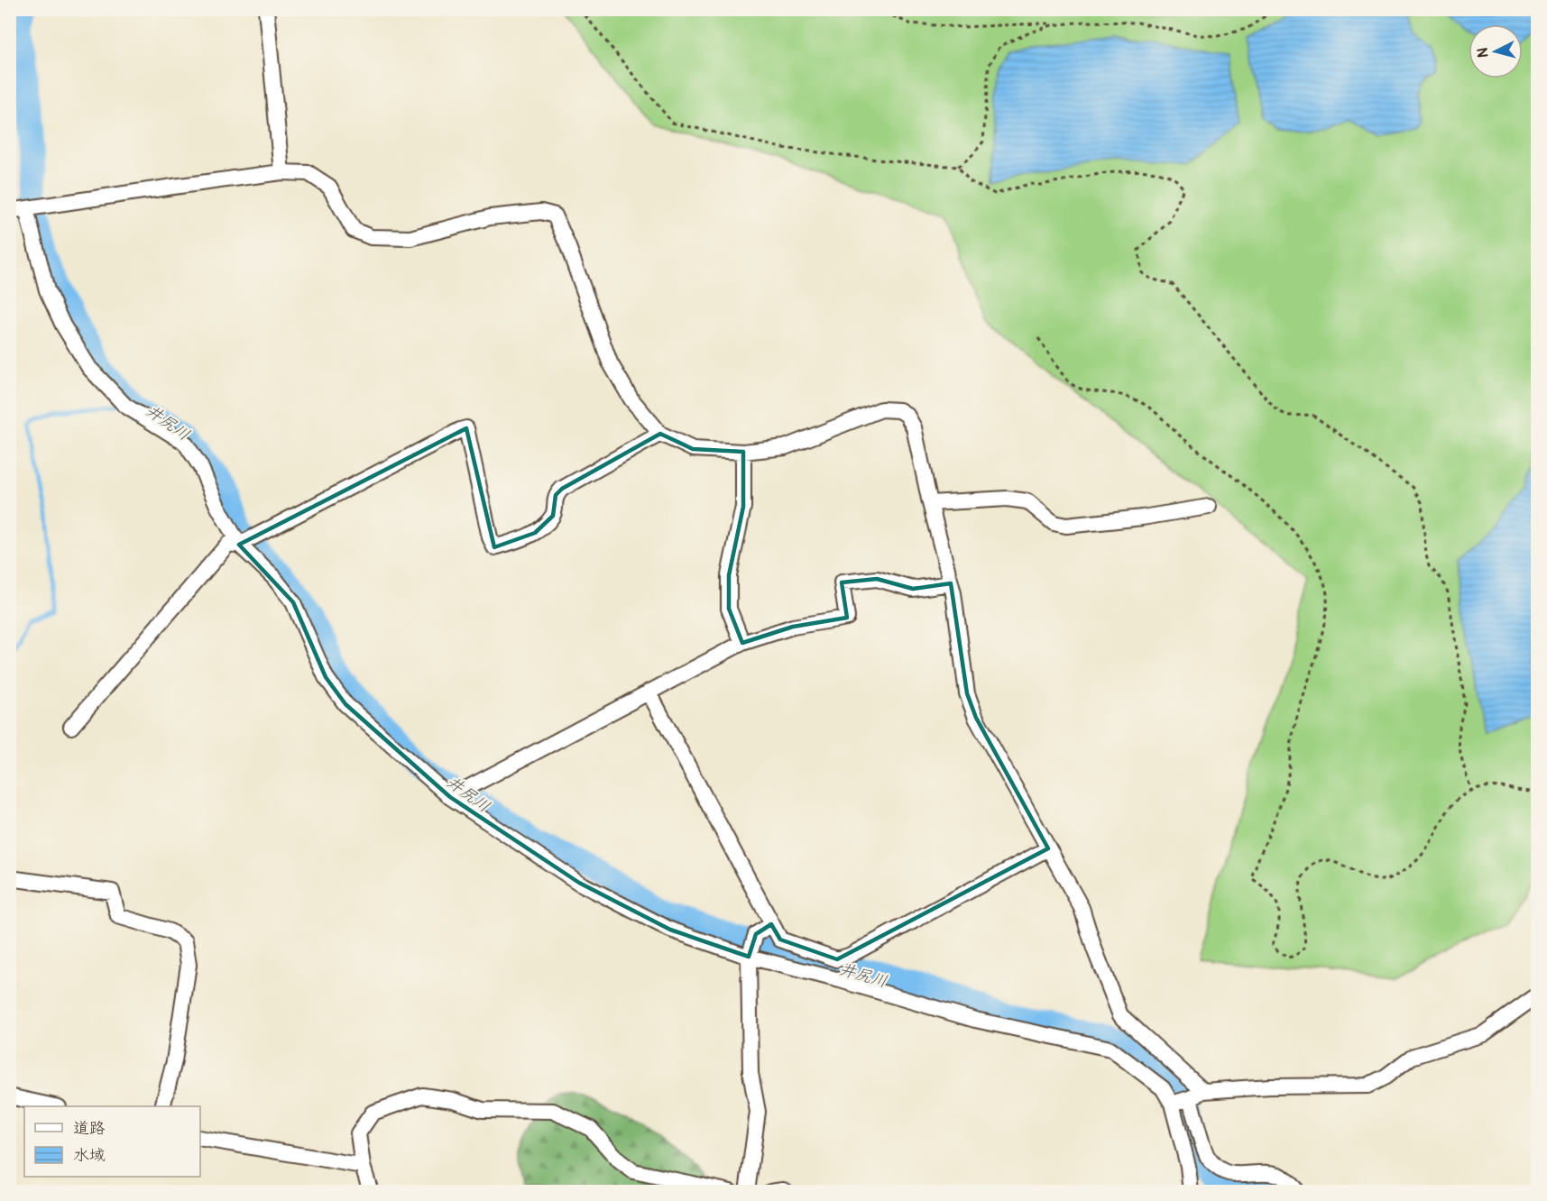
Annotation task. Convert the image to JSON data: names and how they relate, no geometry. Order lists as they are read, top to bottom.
{
  "water": ["井尻川"],
  "legend": ["道路", "水域"],
  "north": "left"
}
